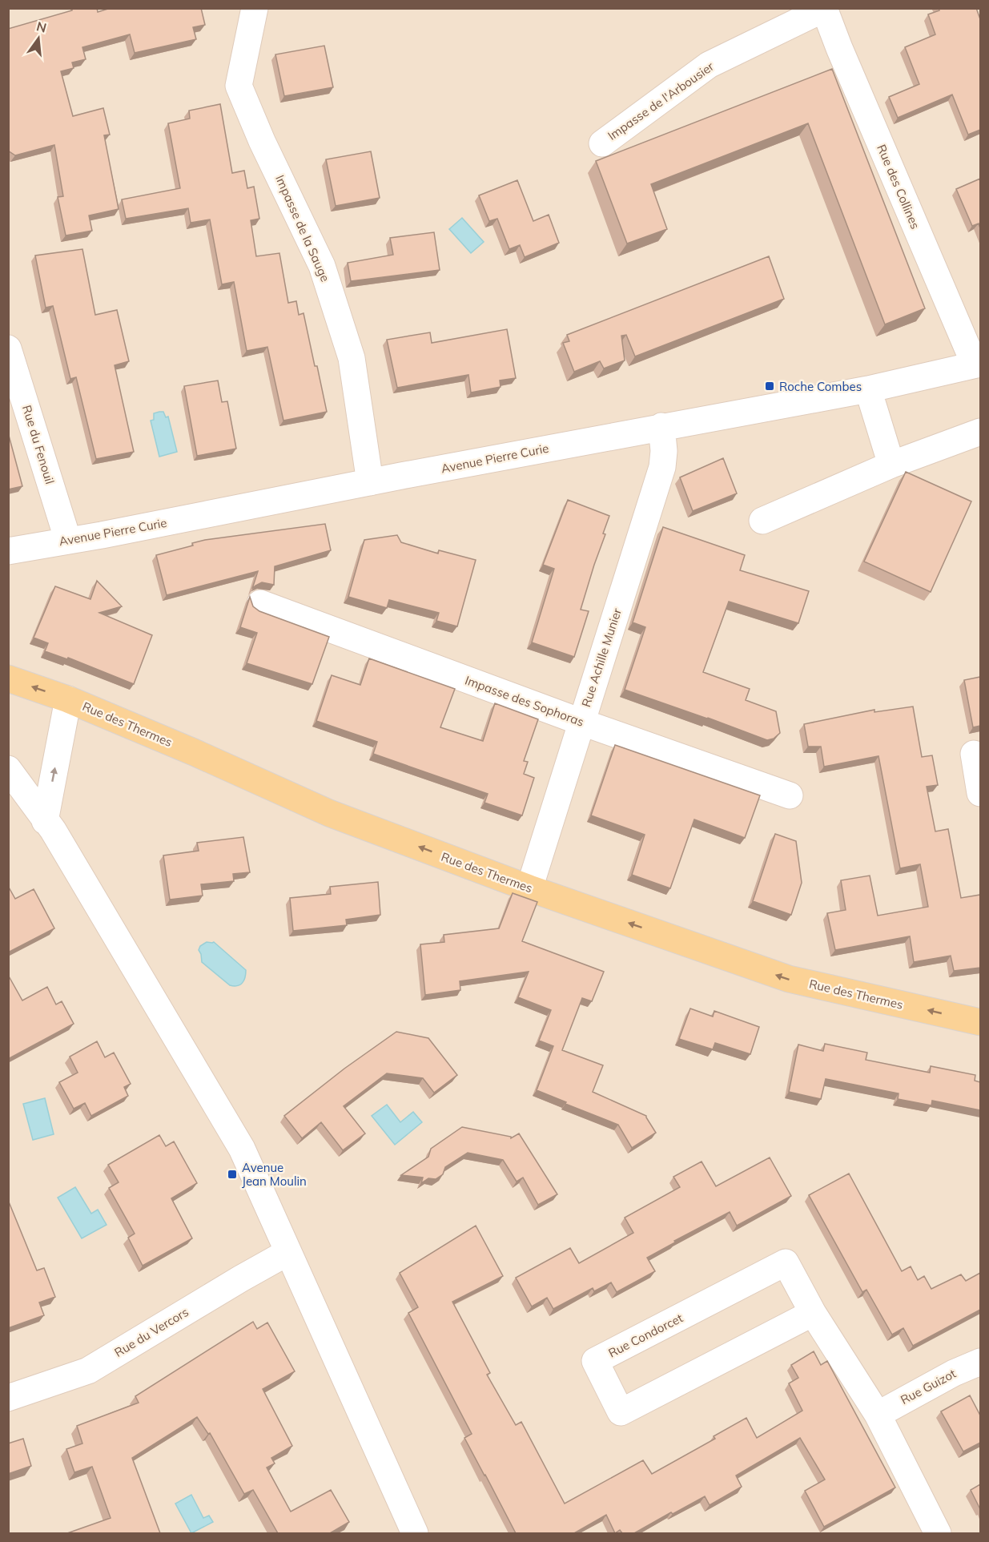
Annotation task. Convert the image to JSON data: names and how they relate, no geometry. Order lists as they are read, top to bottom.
{
  "streets": {
    "main road": ["Rue des Thermes"],
    "street": [
      "Impasse de l'Arbousier",
      "Rue des Collines",
      "Impasse de la Sauge",
      "Rue du Fenouil",
      "Avenue Pierre Curie",
      "Rue Achille Munier",
      "Impasse des Sophoras",
      "Rue du Vercors",
      "Rue Condorcet",
      "Rue Guizot"
    ]
  },
  "crossings": [
    ["Impasse de l'Arbousier", "Rue des Collines"],
    ["Rue des Collines", "Avenue Pierre Curie"],
    ["Impasse de la Sauge", "Avenue Pierre Curie"],
    ["Rue du Fenouil", "Avenue Pierre Curie"],
    ["Avenue Pierre Curie", "Rue Achille Munier"],
    ["Rue Achille Munier", "Impasse des Sophoras"],
    ["Rue Achille Munier", "Rue des Thermes"],
    ["Rue Condorcet", "Rue Guizot"]
  ],
  "one_way": ["Rue des Thermes"],
  "places": {
    "transit": ["Roche Combes", "Avenue Jean Moulin"]
  },
  "north": "top"
}
